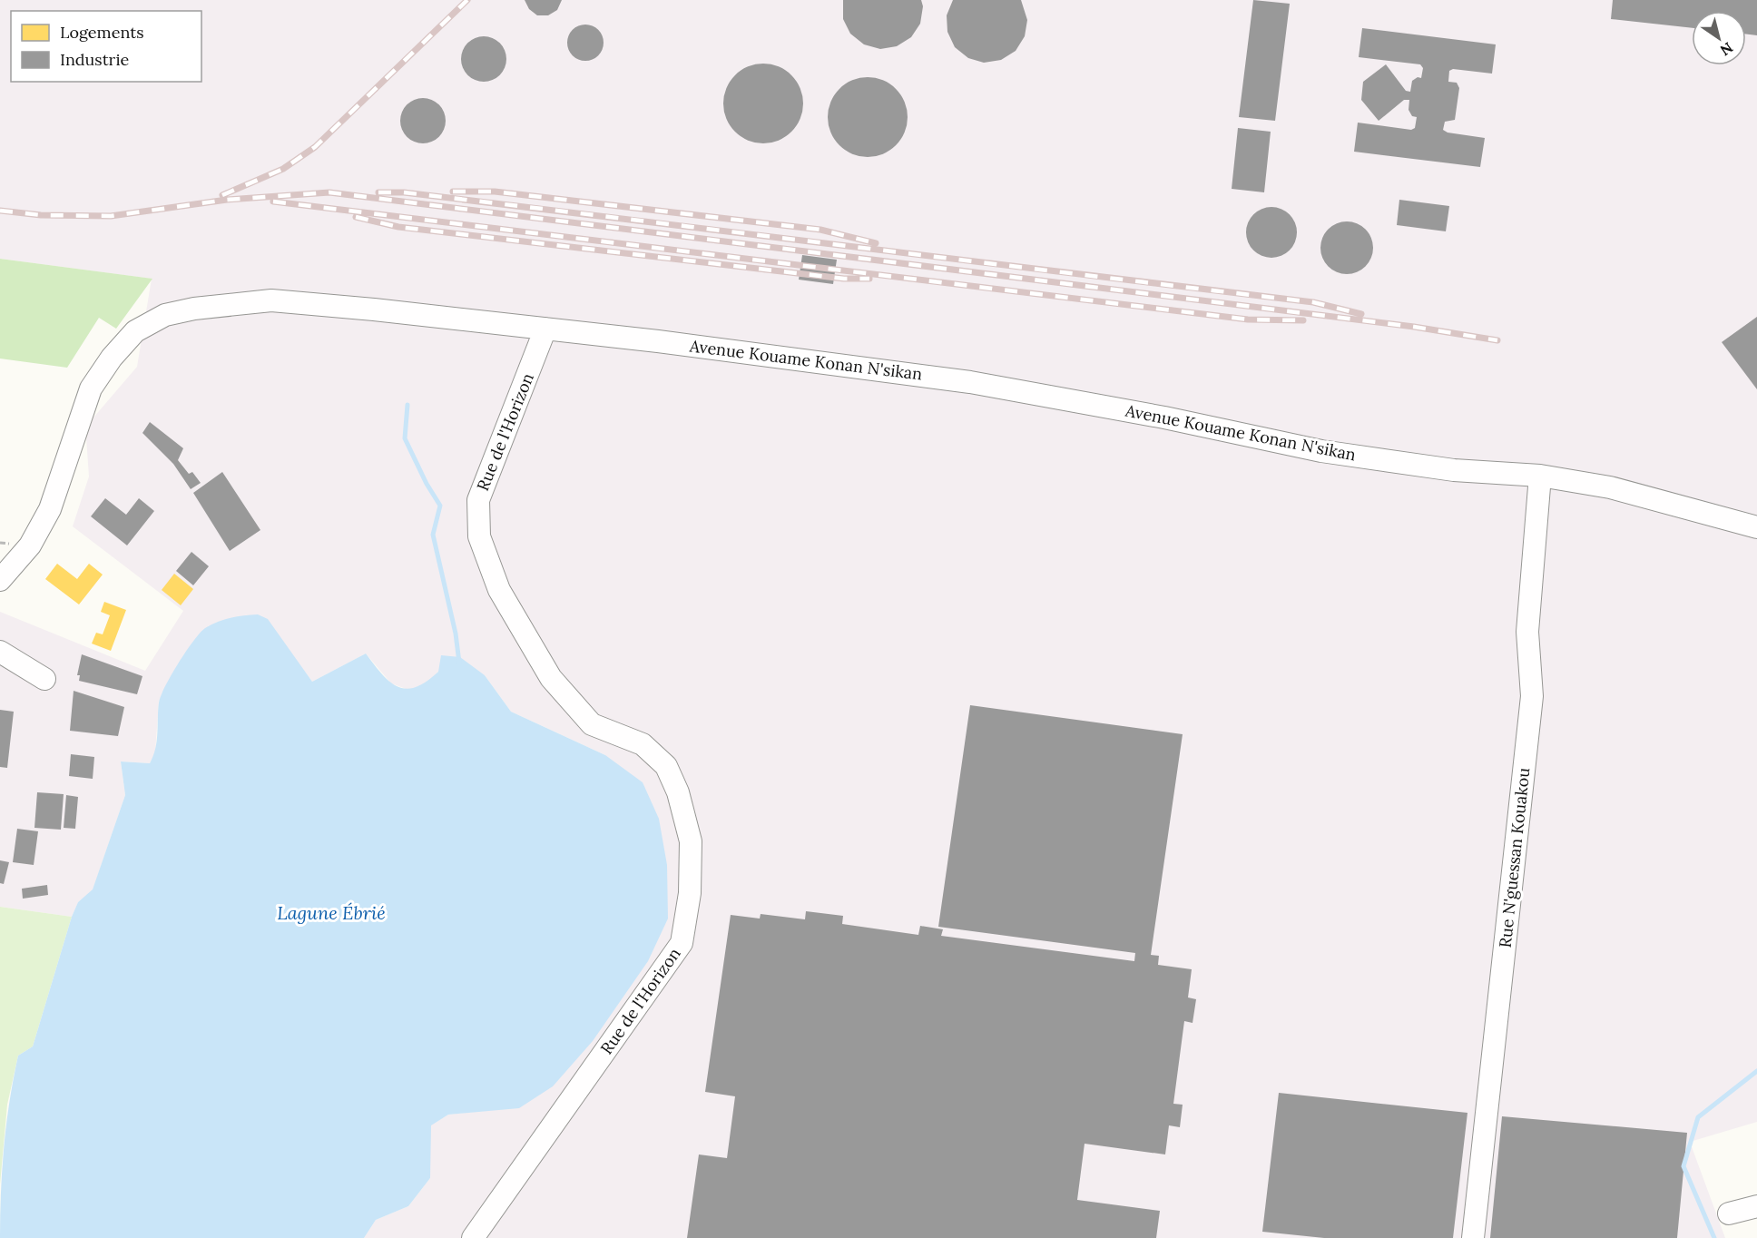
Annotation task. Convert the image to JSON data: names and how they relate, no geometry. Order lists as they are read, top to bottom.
{
  "streets": {
    "street": ["Avenue Kouame Konan N'sikan", "Rue de l'Horizon", "Rue N'guessan Kouakou"]
  },
  "crossings": [
    ["Avenue Kouame Konan N'sikan", "Rue de l'Horizon"],
    ["Avenue Kouame Konan N'sikan", "Rue N'guessan Kouakou"]
  ],
  "water": ["Lagune Ébrié"],
  "legend": ["Logements", "Industrie"],
  "north": "bottom right"
}
